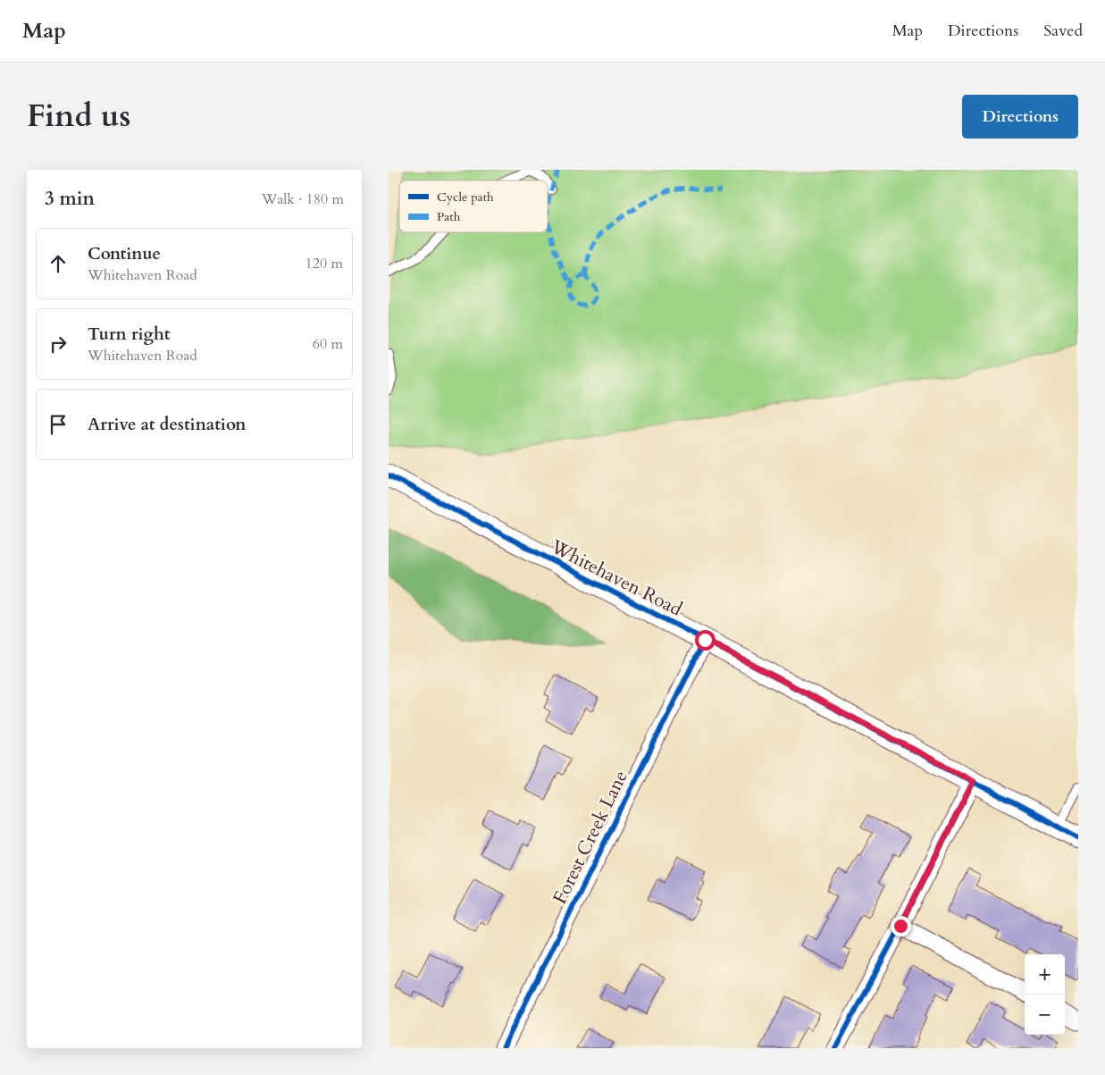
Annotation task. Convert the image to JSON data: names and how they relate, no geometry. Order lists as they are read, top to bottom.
{
  "streets": {
    "street": ["Whitehaven Road", "Forest Creek Lane"]
  },
  "crossings": [
    ["Whitehaven Road", "Forest Creek Lane"]
  ],
  "legend": ["Cycle path", "Path"],
  "page": {
    "header": "Map",
    "nav": ["Map", "Directions", "Saved"],
    "title": "Find us",
    "buttons": "Directions",
    "heading": ["3 min", "Walk · 180 m"],
    "list": [
      ["Continue", "Whitehaven Road", "120 m"],
      ["Turn right", "Whitehaven Road", "60 m"],
      "Arrive at destination"
    ],
    "map_buttons": ["+", "−"]
  }
}
